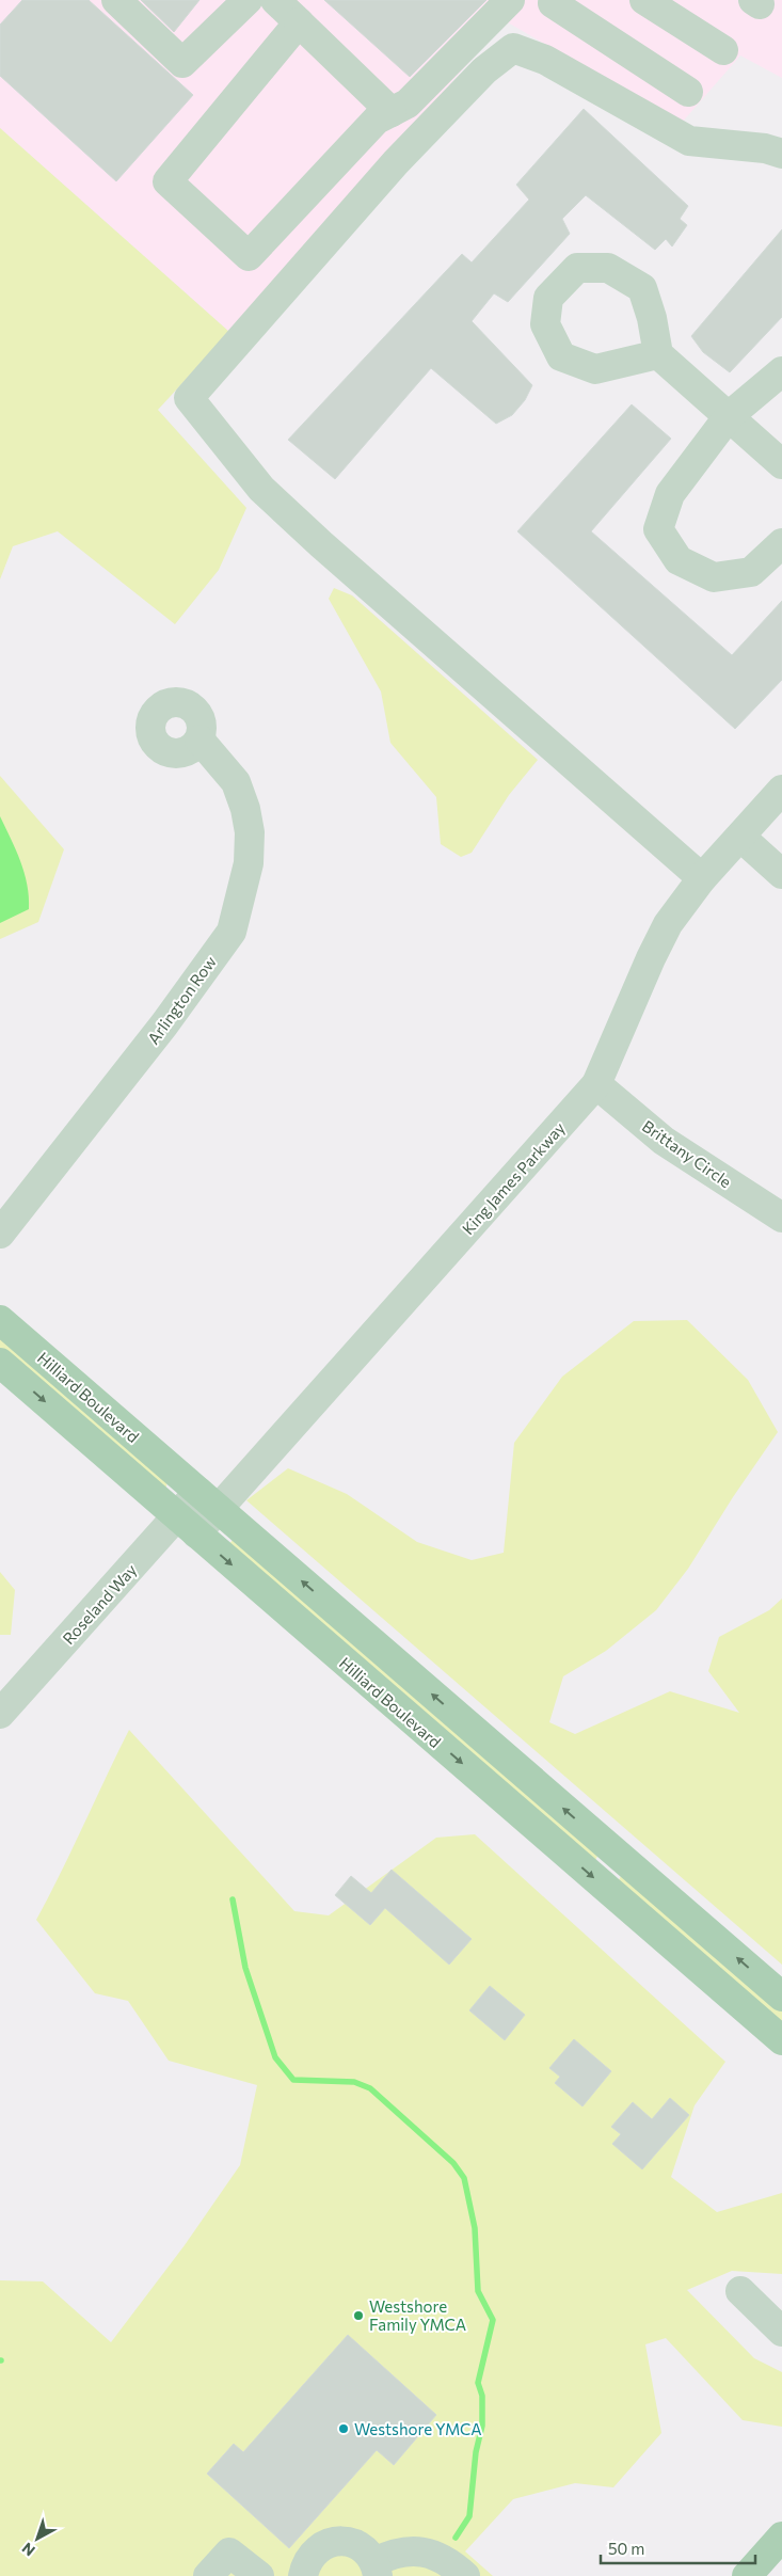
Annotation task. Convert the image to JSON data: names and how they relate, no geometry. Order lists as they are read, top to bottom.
{
  "streets": {
    "main road": ["Hilliard Boulevard"],
    "street": [
      "Arlington Row",
      "Brittany Circle",
      "King James Parkway",
      "Roseland Way"
    ]
  },
  "crossings": [
    ["Brittany Circle", "King James Parkway"],
    ["King James Parkway", "Hilliard Boulevard"],
    ["King James Parkway", "Roseland Way"],
    ["Hilliard Boulevard", "Roseland Way"]
  ],
  "places": ["Westshore Family YMCA", "Westshore YMCA"],
  "scale_bar": "50 m",
  "north": "bottom left"
}
